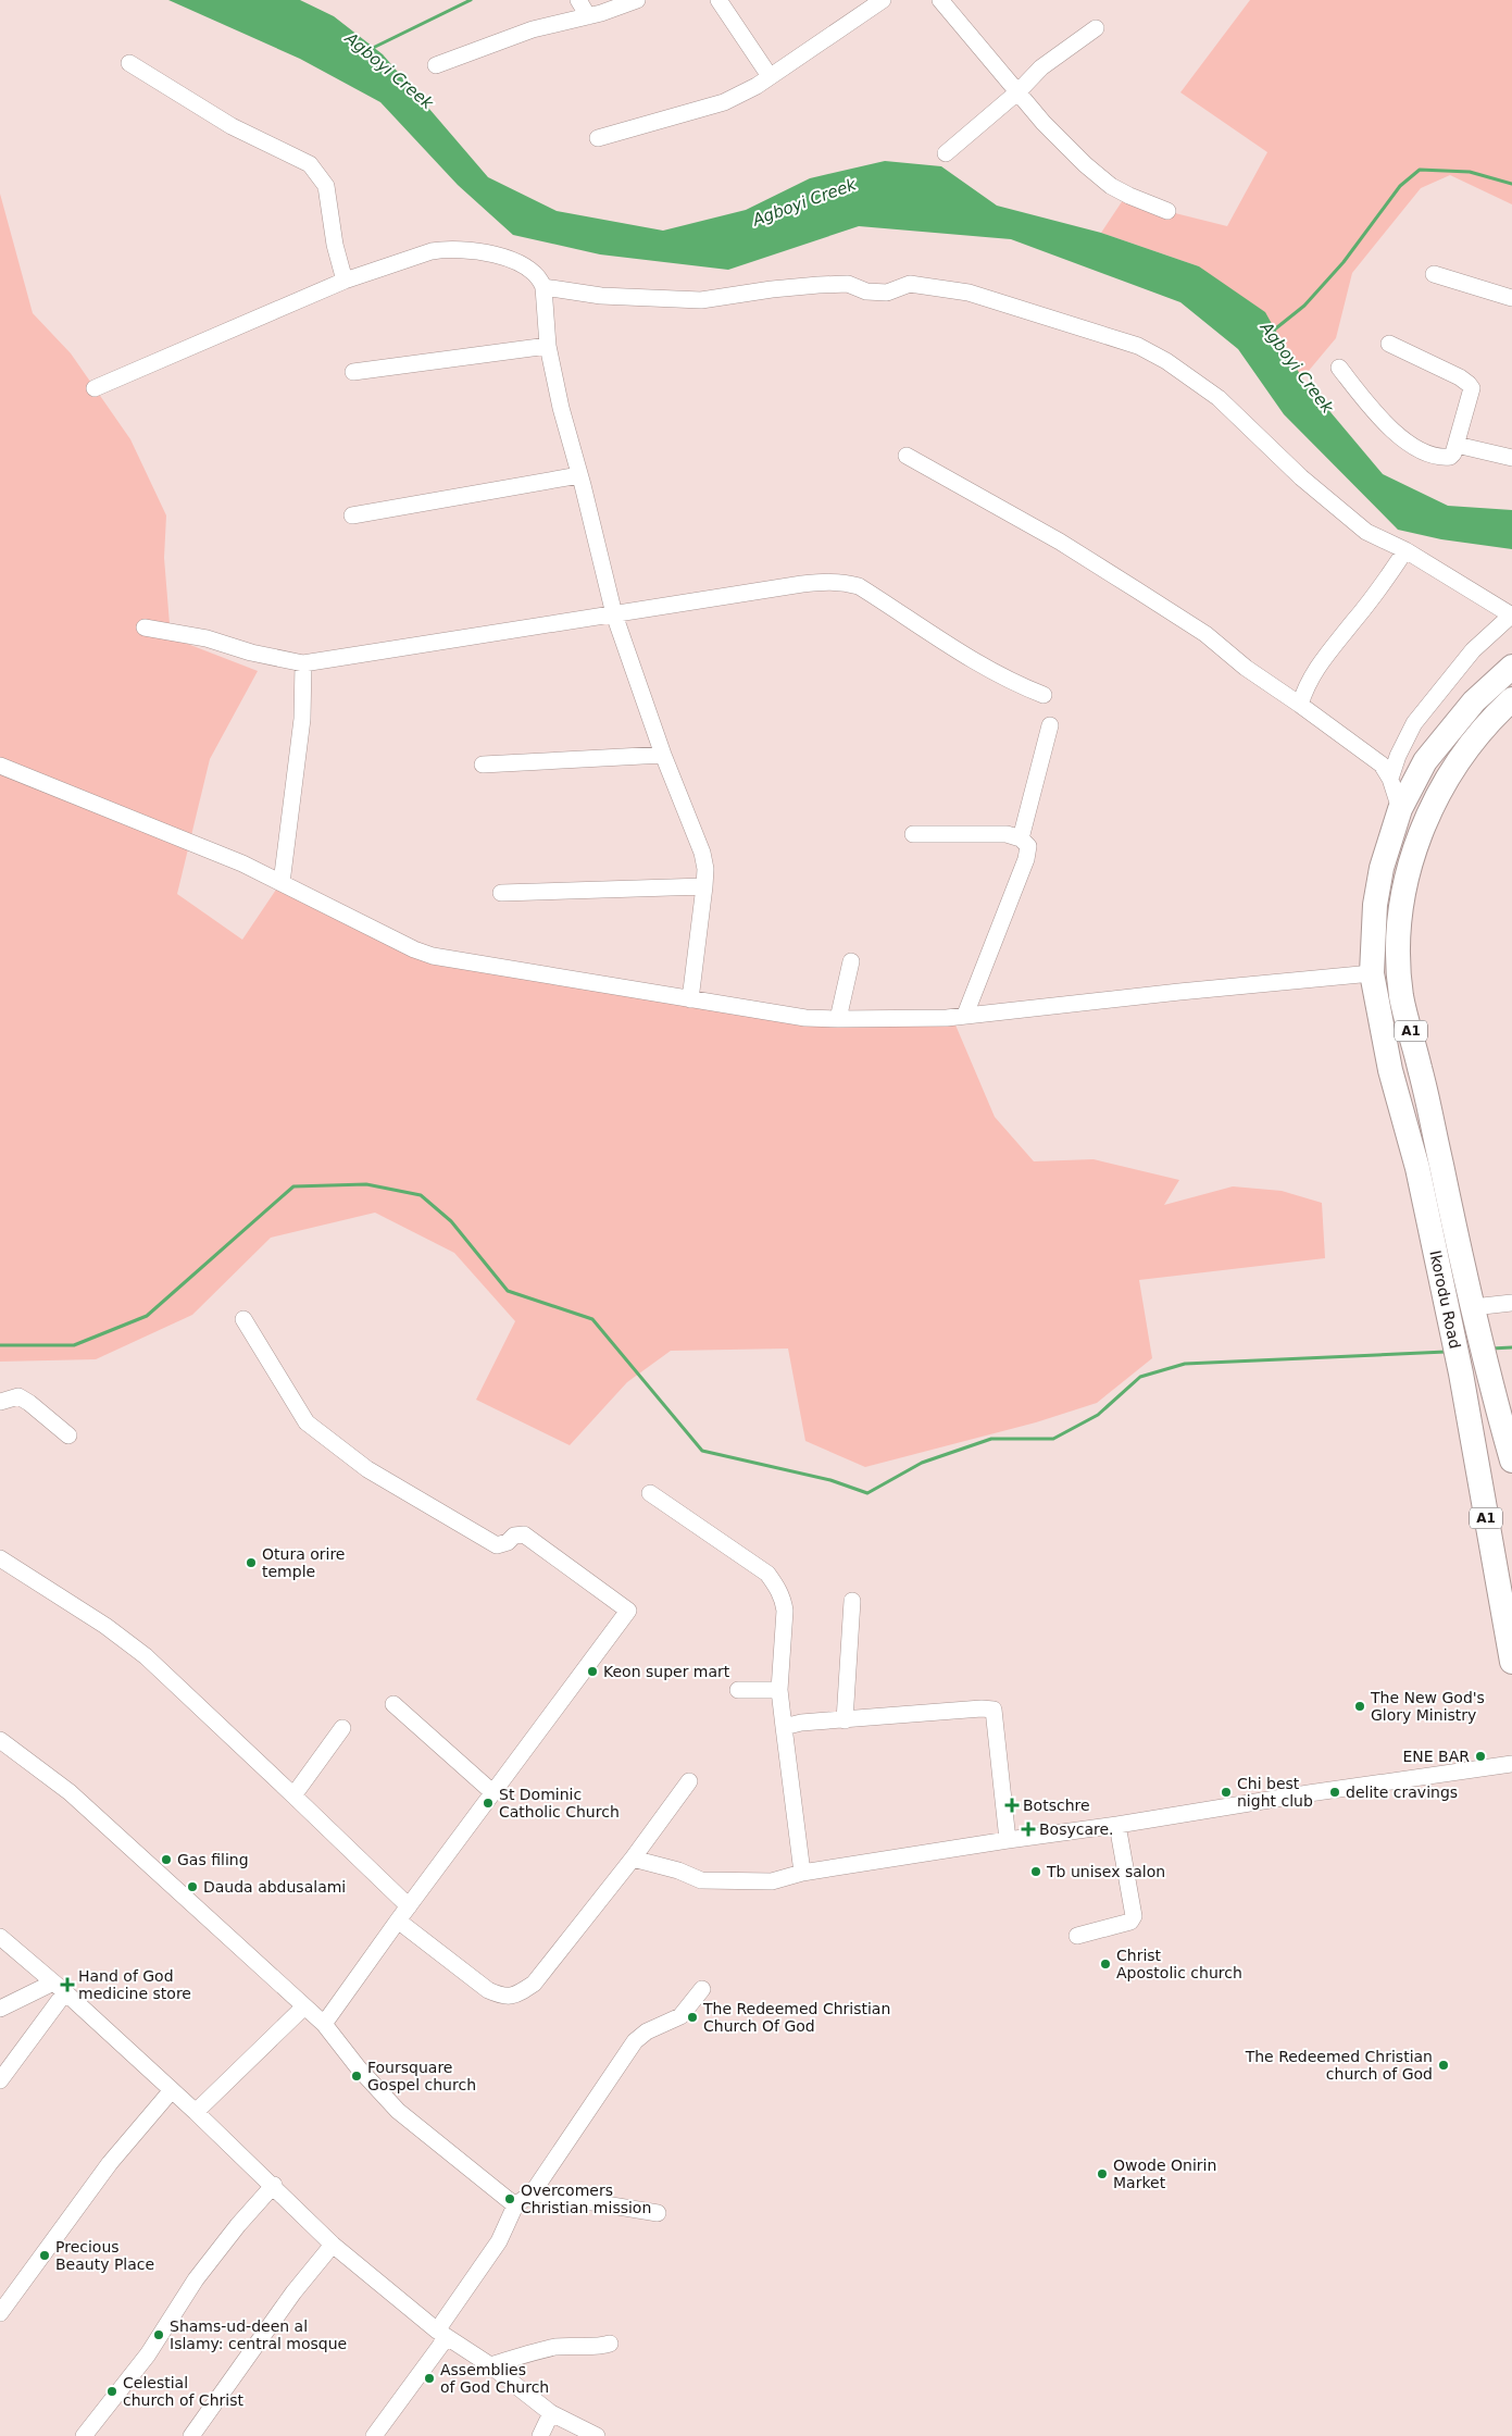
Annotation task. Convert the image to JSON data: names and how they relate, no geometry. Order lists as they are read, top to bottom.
{
  "streets": {
    "highway": ["A1", "Ikorodu Road"]
  },
  "water": ["Agboyi Creek"],
  "places": {
    "other": [
      "Otura orire temple",
      "Keon super mart",
      "The New God's Glory Ministry",
      "ENE BAR",
      "Chi best night club",
      "delite cravings",
      "St Dominic Catholic Church",
      "Gas filing",
      "Tb unisex salon",
      "Dauda abdusalami",
      "Christ Apostolic church",
      "The Redeemed Christian Church Of God",
      "The Redeemed Christian church of God",
      "Foursquare Gospel church",
      "Owode Onirin Market",
      "Overcomers Christian mission",
      "Precious Beauty Place",
      "Shams-ud-deen al Islamy: central mosque",
      "Assemblies of God Church",
      "Celestial church of Christ"
    ],
    "health": ["Botschre", "Bosycare.", "Hand of God medicine store"]
  }
}
